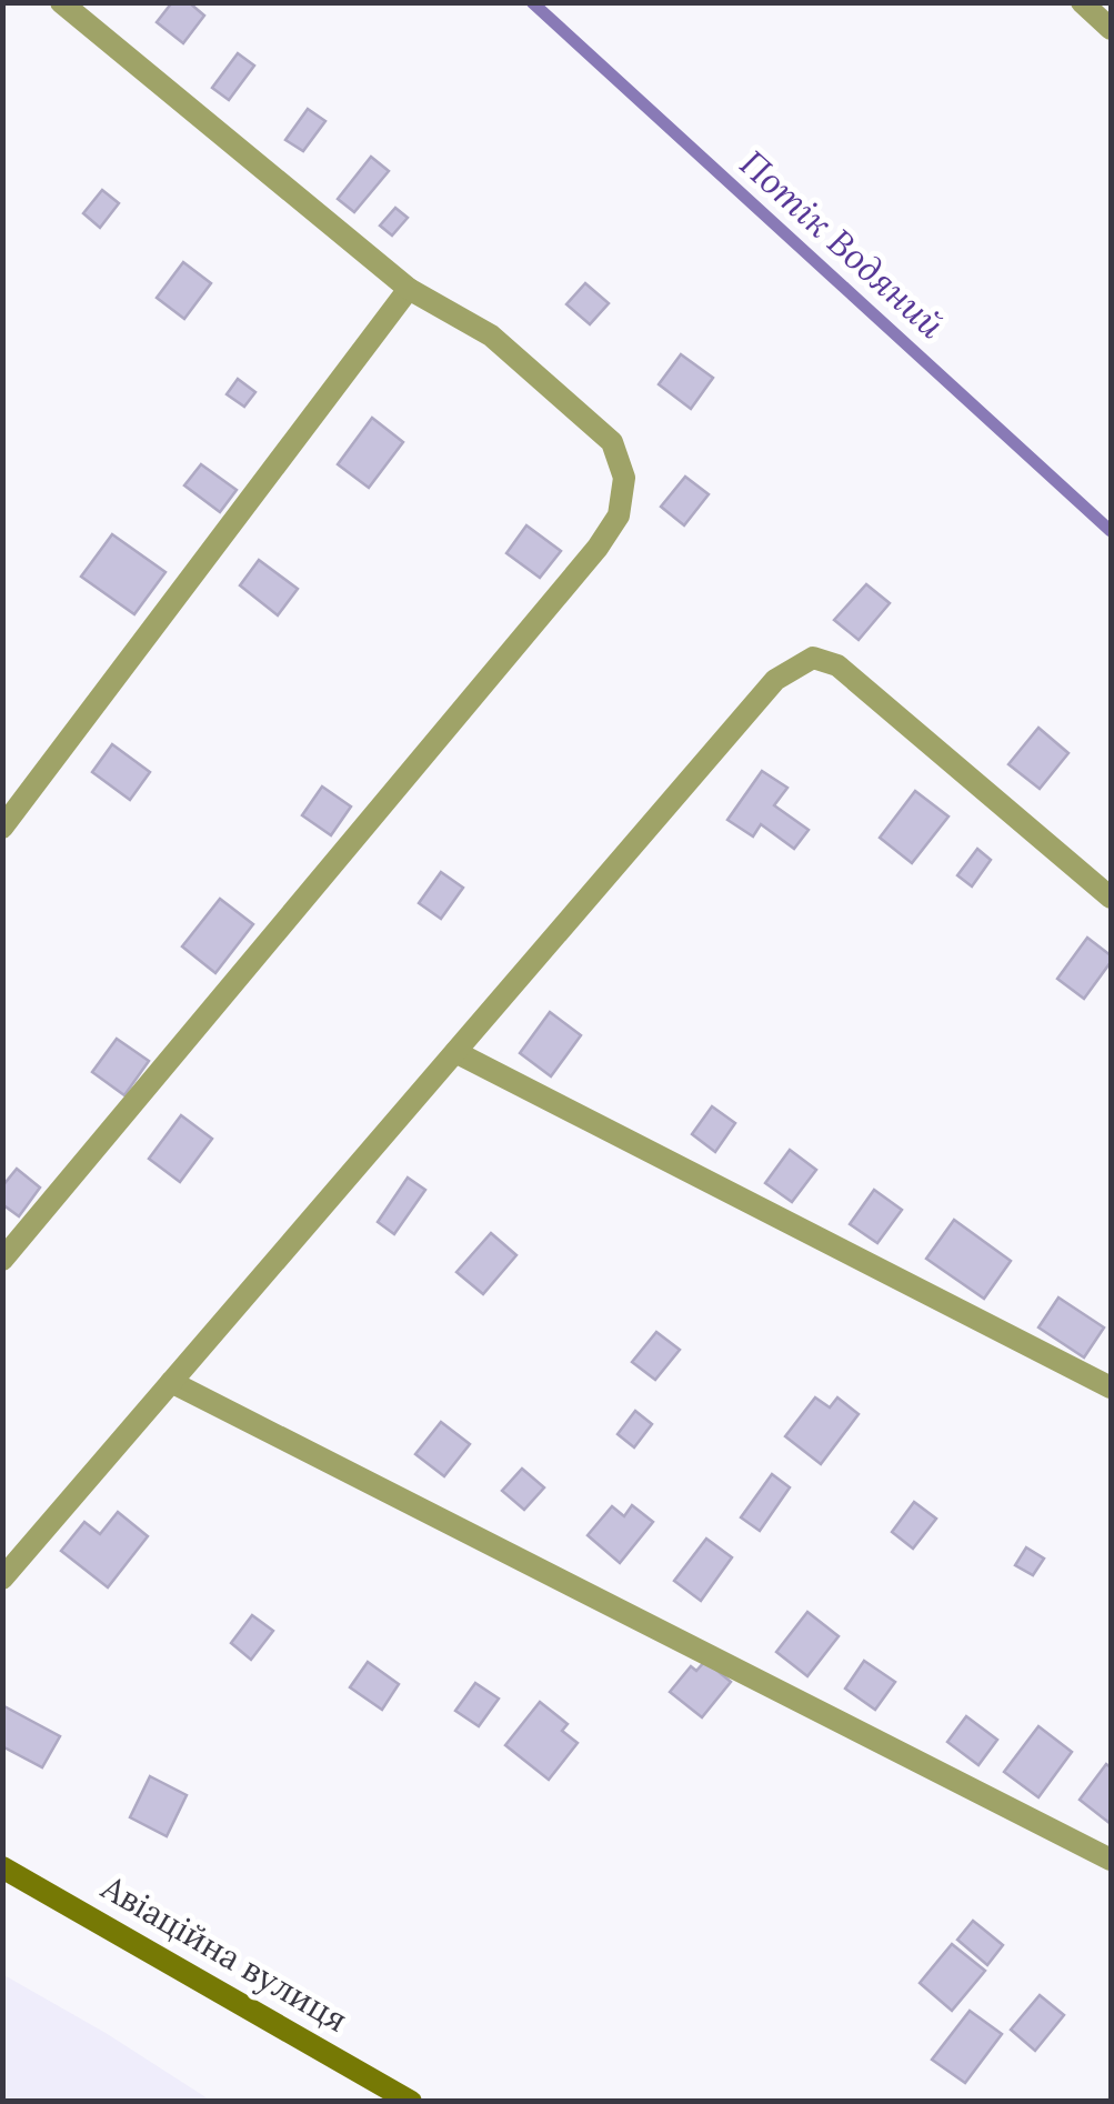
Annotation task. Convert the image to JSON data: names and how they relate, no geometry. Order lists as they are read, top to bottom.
{
  "streets": {
    "street": ["Авіаційна вулиця"]
  },
  "water": ["Потік Водяний"]
}
